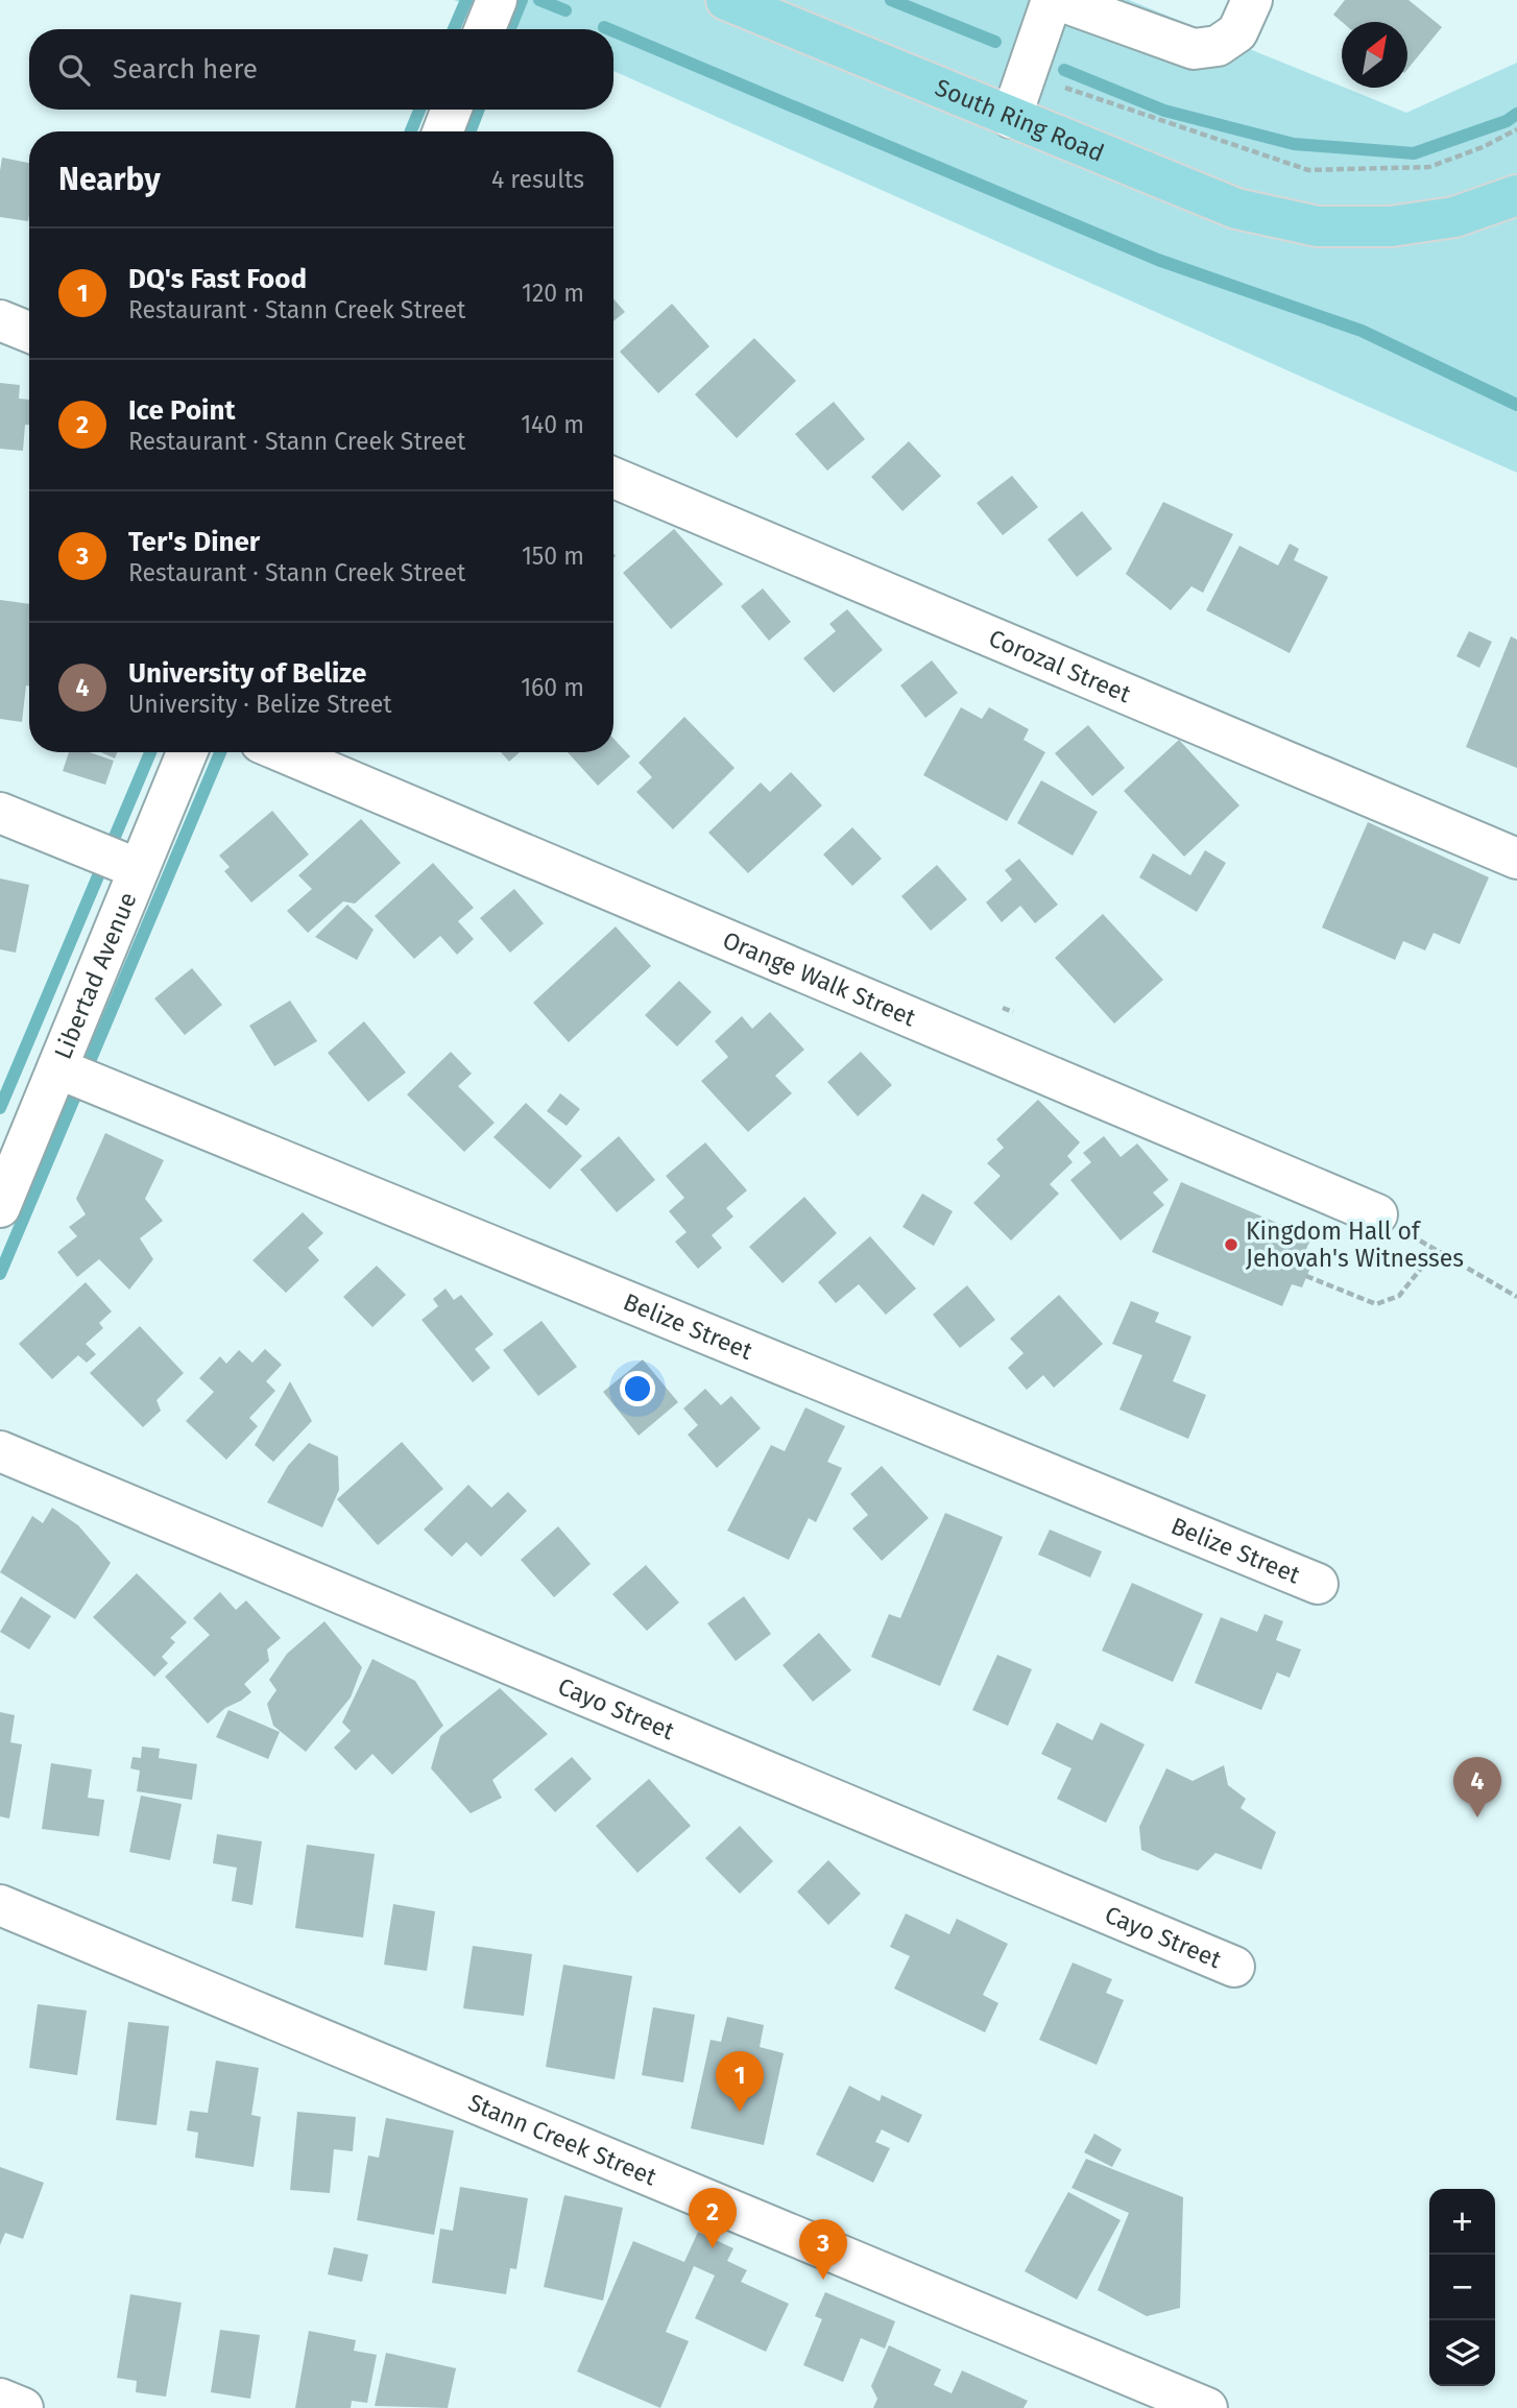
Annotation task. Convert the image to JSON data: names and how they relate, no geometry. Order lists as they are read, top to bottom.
{
  "streets": {
    "main road": ["South Ring Road"],
    "street": [
      "Corozal Street",
      "Libertad Avenue",
      "Orange Walk Street",
      "Belize Street",
      "Cayo Street",
      "Stann Creek Street"
    ]
  },
  "crossings": [
    ["Libertad Avenue", "Belize Street"]
  ],
  "places": ["Kingdom Hall of Jehovah's Witnesses"],
  "north": "top right",
  "page": {
    "search": "Search here",
    "heading": ["Nearby", "4 results"],
    "list": [
      {
        "mark": "1",
        "name": "DQ's Fast Food",
        "note": "Restaurant · Stann Creek Street",
        "value": "120 m"
      },
      {
        "mark": "2",
        "name": "Ice Point",
        "note": "Restaurant · Stann Creek Street",
        "value": "140 m"
      },
      {
        "mark": "3",
        "name": "Ter's Diner",
        "note": "Restaurant · Stann Creek Street",
        "value": "150 m"
      },
      {
        "mark": "4",
        "name": "University of Belize",
        "note": "University · Belize Street",
        "value": "160 m"
      }
    ],
    "pins": [
      "4",
      "1",
      "2",
      "3"
    ],
    "map_buttons": ["+", "−"]
  }
}
